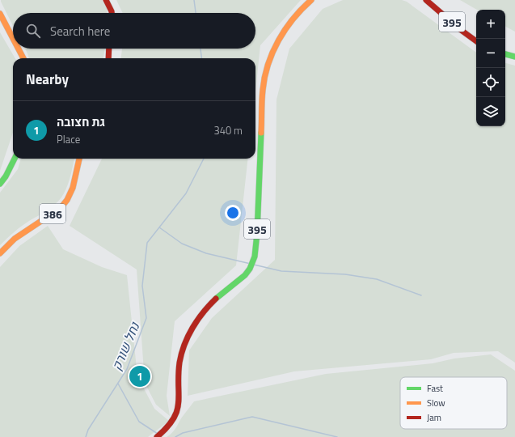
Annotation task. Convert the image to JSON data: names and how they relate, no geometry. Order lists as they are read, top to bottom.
{
  "streets": {
    "main road": ["395", "386"]
  },
  "water": ["נחל שורק"],
  "legend": ["Fast", "Slow", "Jam"],
  "page": {
    "map_buttons": ["+", "−"],
    "search": "Search here",
    "heading": "Nearby",
    "list": [
      {
        "mark": "1",
        "name": "גת חצובה",
        "note": "Place",
        "value": "340 m"
      }
    ],
    "pins": "1"
  }
}
